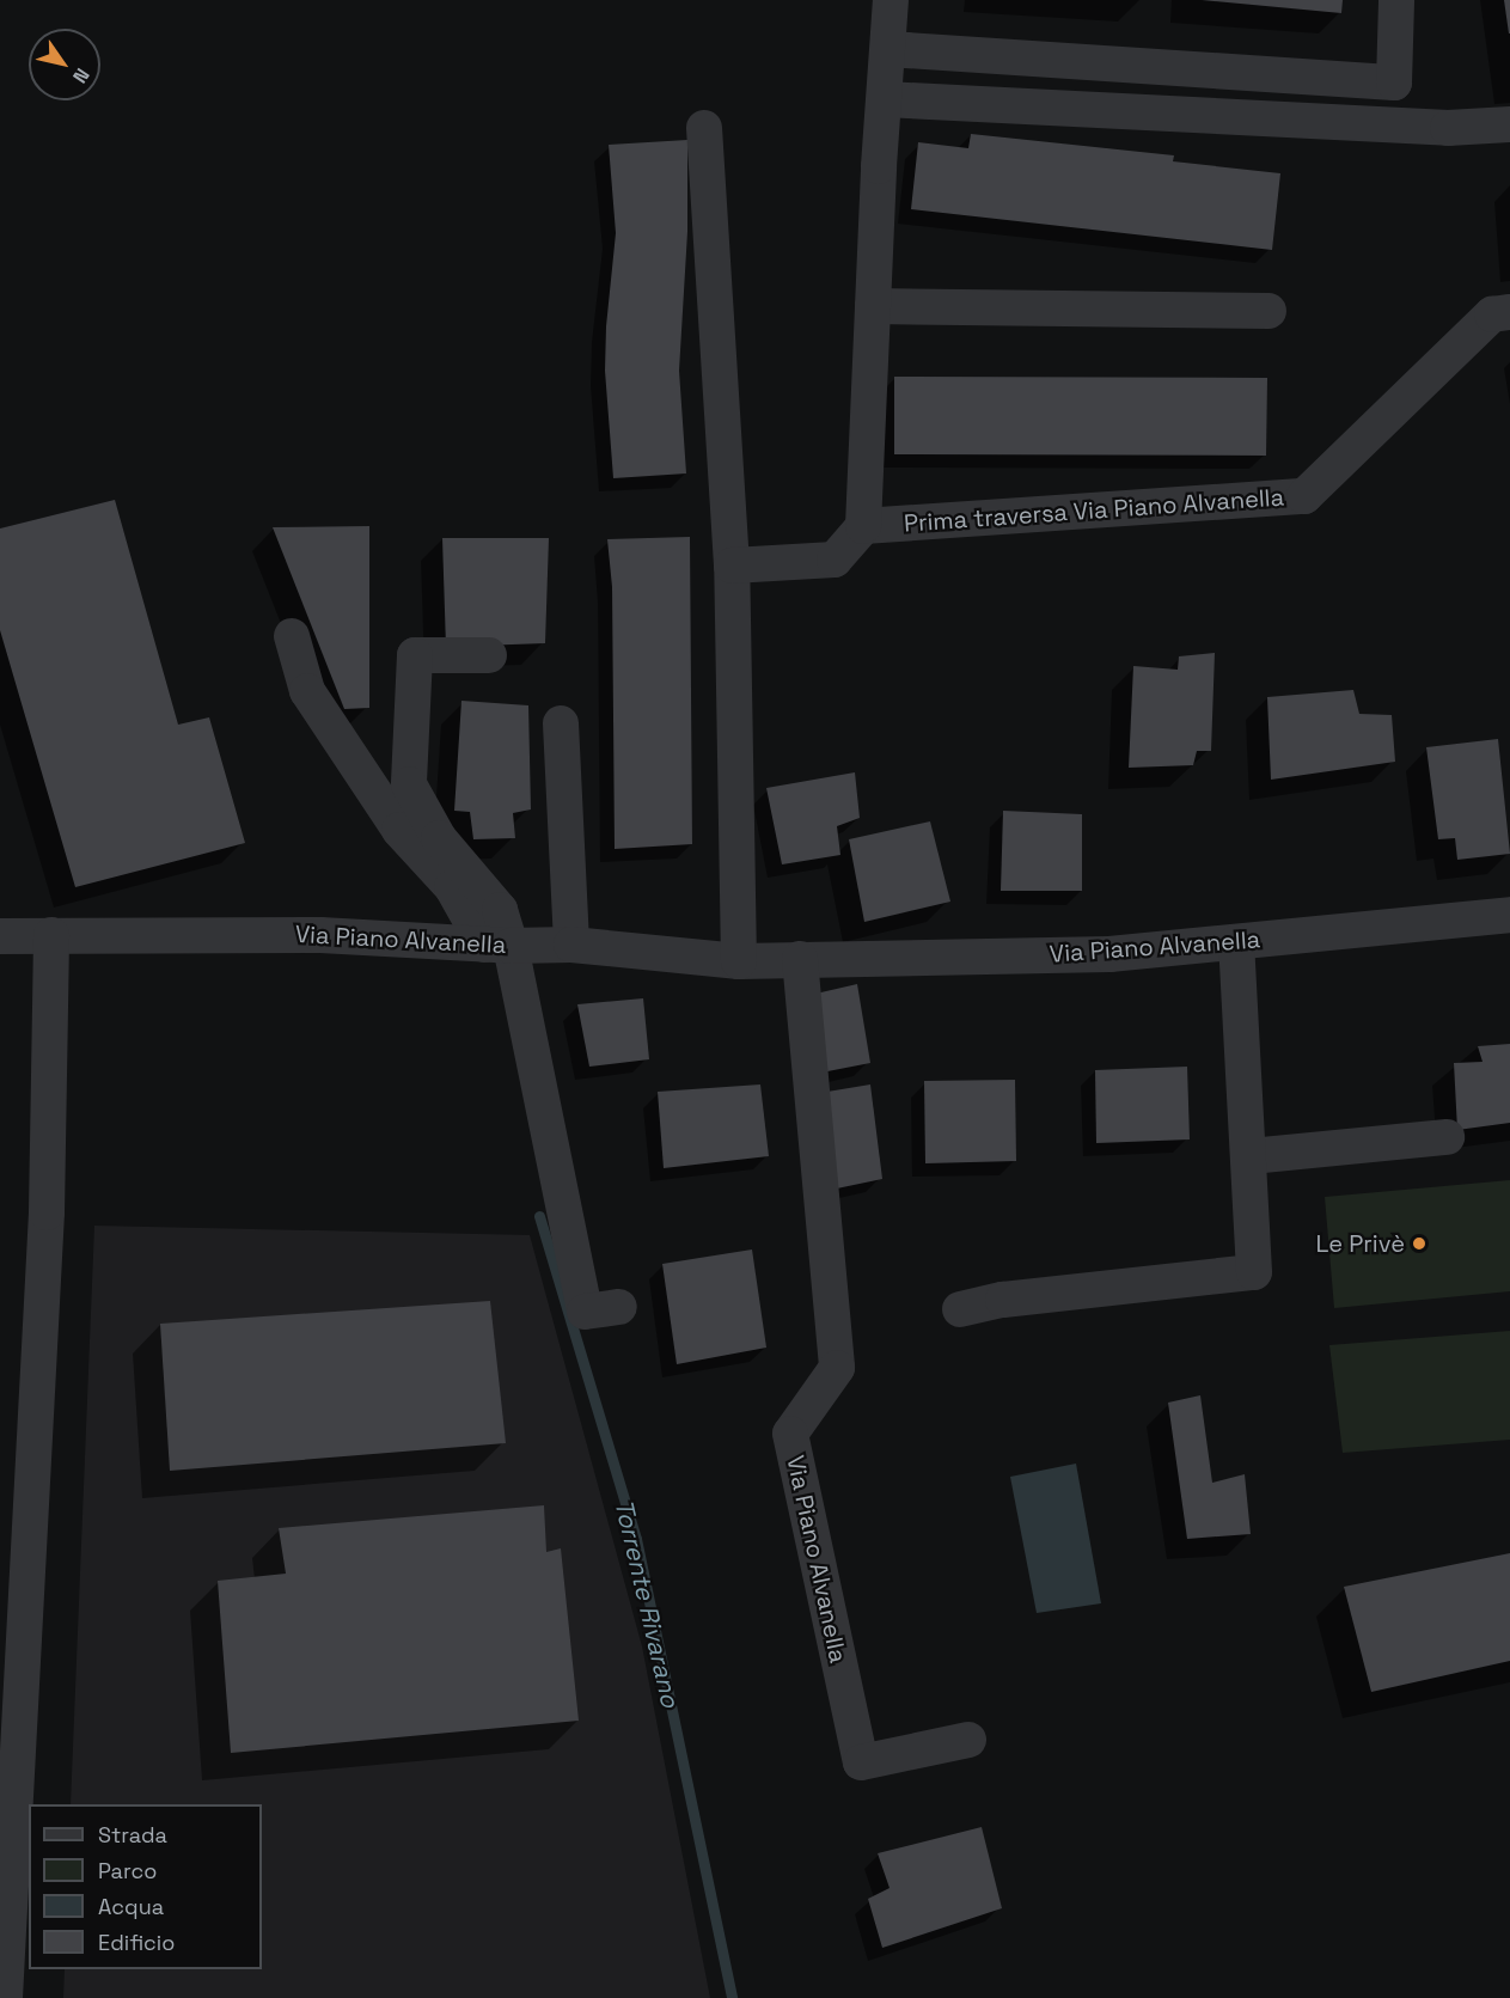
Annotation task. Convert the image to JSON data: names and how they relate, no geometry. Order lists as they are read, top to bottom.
{
  "streets": {
    "street": ["Prima traversa Via Piano Alvanella", "Via Piano Alvanella"]
  },
  "water": ["Torrente Rivarano"],
  "places": ["Le Privè"],
  "legend": [
    "Strada",
    "Parco",
    "Acqua",
    "Edificio"
  ],
  "north": "bottom right"
}
